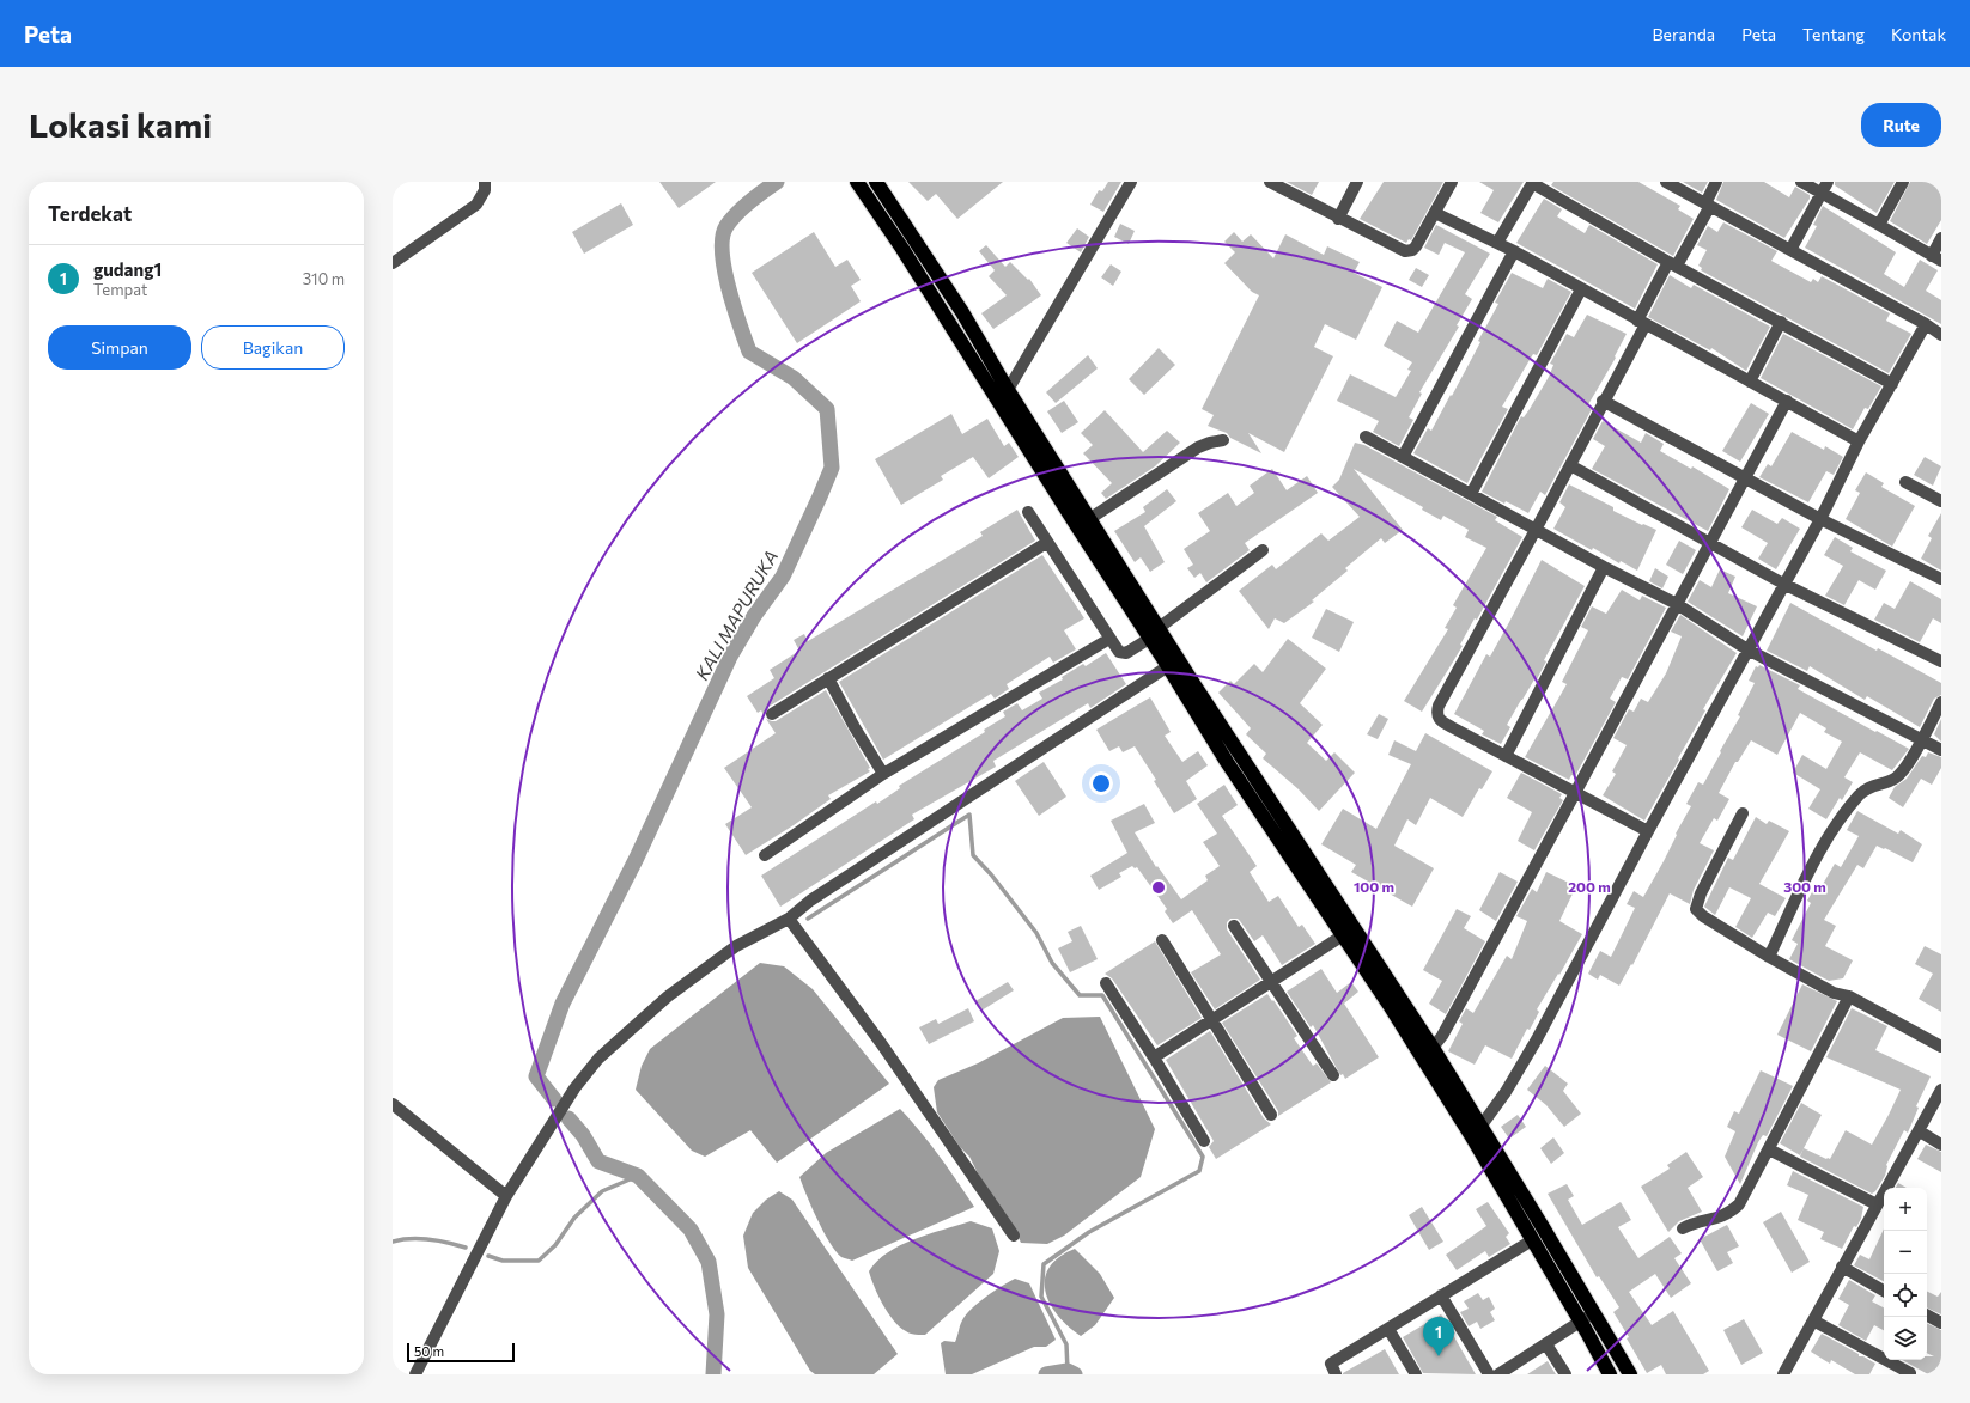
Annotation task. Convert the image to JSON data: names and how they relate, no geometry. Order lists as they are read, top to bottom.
{
  "water": ["KALI MAPURUKA"],
  "scale_bar": "50 m",
  "page": {
    "header": "Peta",
    "nav": [
      "Beranda",
      "Peta",
      "Tentang",
      "Kontak"
    ],
    "buttons": [
      "Rute",
      ["Simpan", "Bagikan"]
    ],
    "title": "Lokasi kami",
    "heading": "Terdekat",
    "list": [
      {
        "mark": "1",
        "name": "gudang1",
        "note": "Tempat",
        "value": "310 m"
      }
    ],
    "map_buttons": ["+", "−"],
    "pins": "1",
    "scale": "50 m"
  },
  "rings": ["100 m", "200 m", "300 m"]
}
